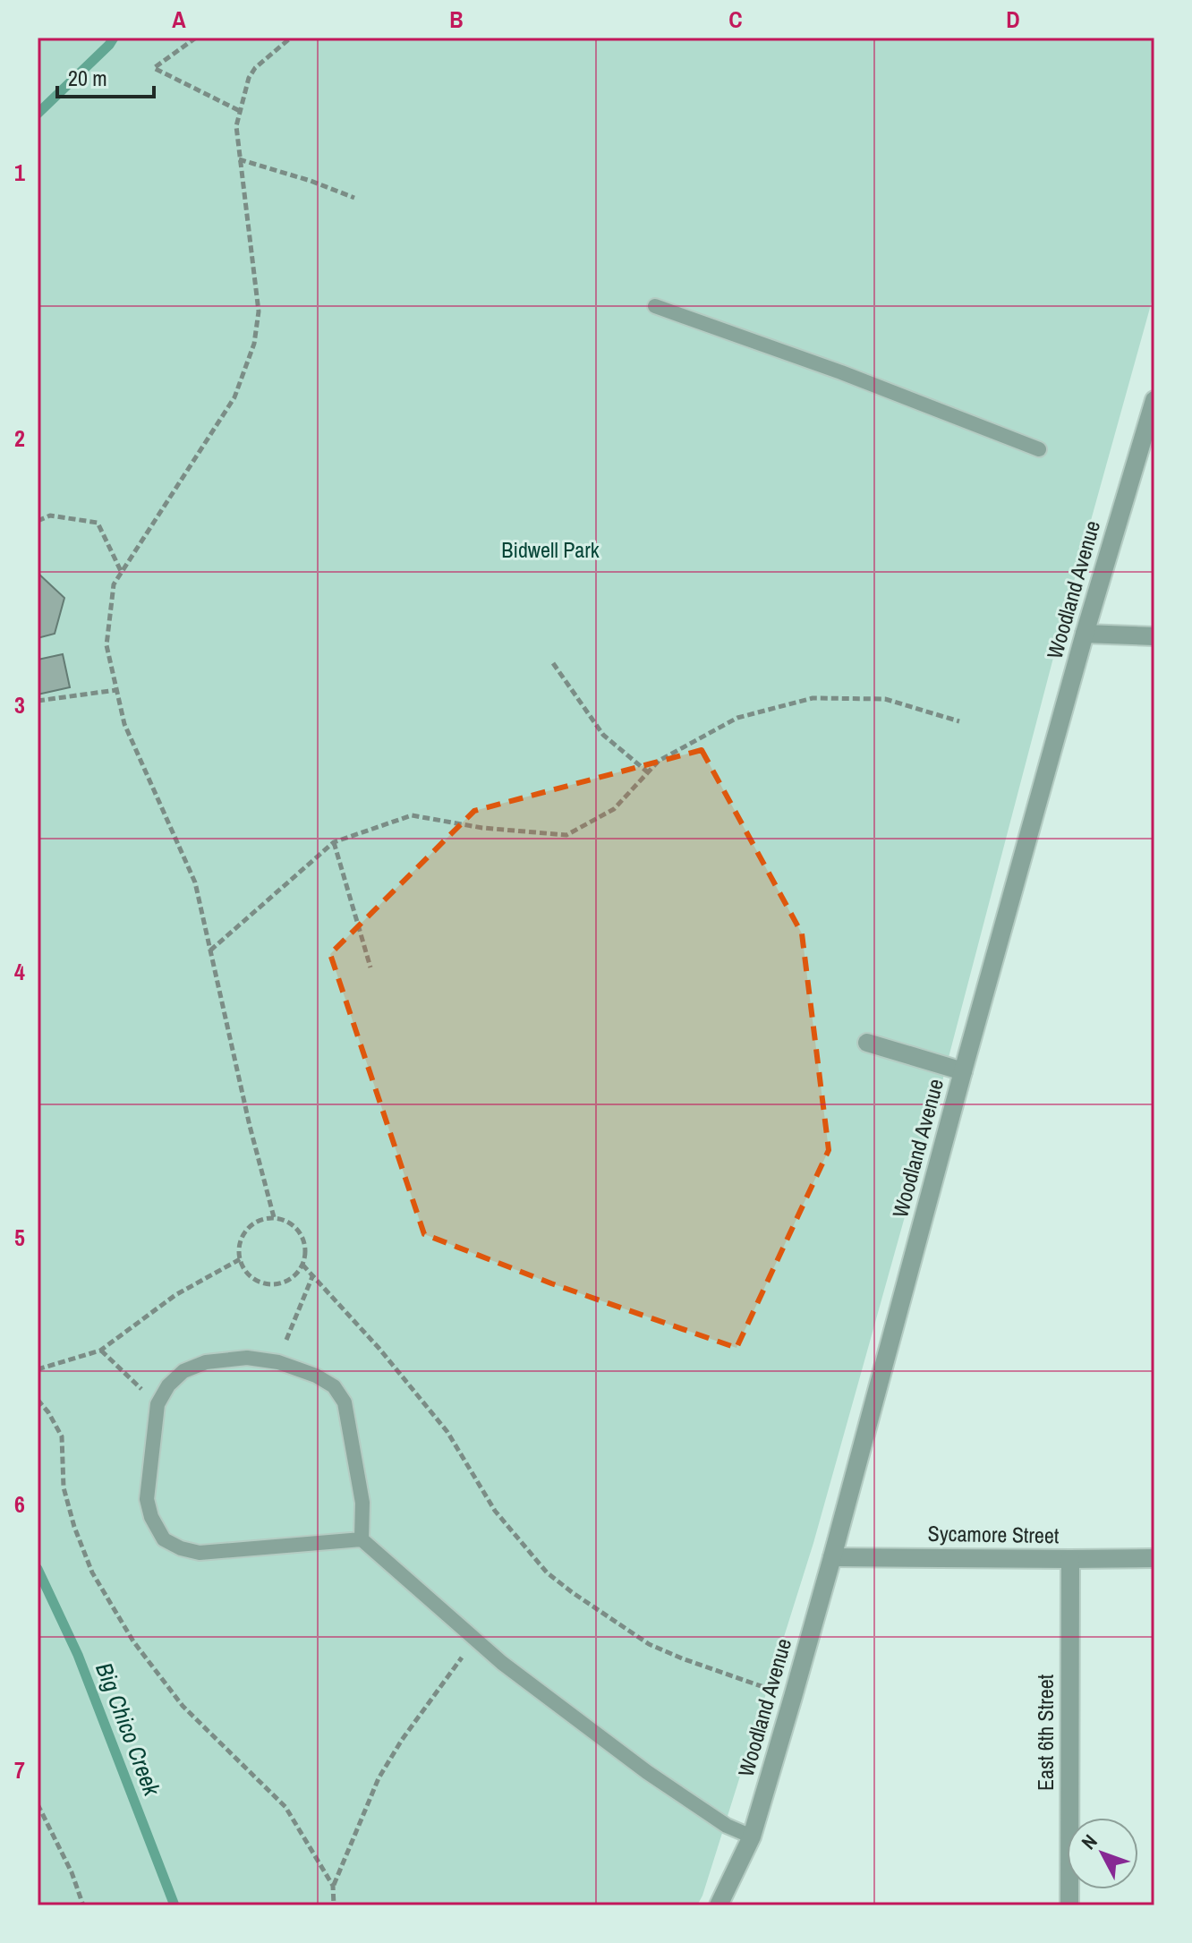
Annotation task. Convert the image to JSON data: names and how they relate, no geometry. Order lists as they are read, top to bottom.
{
  "streets": {
    "street": ["Woodland Avenue", "Sycamore Street", "East 6th Street"]
  },
  "crossings": [
    ["Woodland Avenue", "Sycamore Street"],
    ["Sycamore Street", "East 6th Street"]
  ],
  "water": ["Big Chico Creek"],
  "parks": ["Bidwell Park"],
  "scale_bar": "20 m",
  "north": "top left",
  "grid": {
    "columns": [
      "A",
      "B",
      "C",
      "D"
    ],
    "rows": [
      "1",
      "2",
      "3",
      "4",
      "5",
      "6",
      "7"
    ]
  }
}
